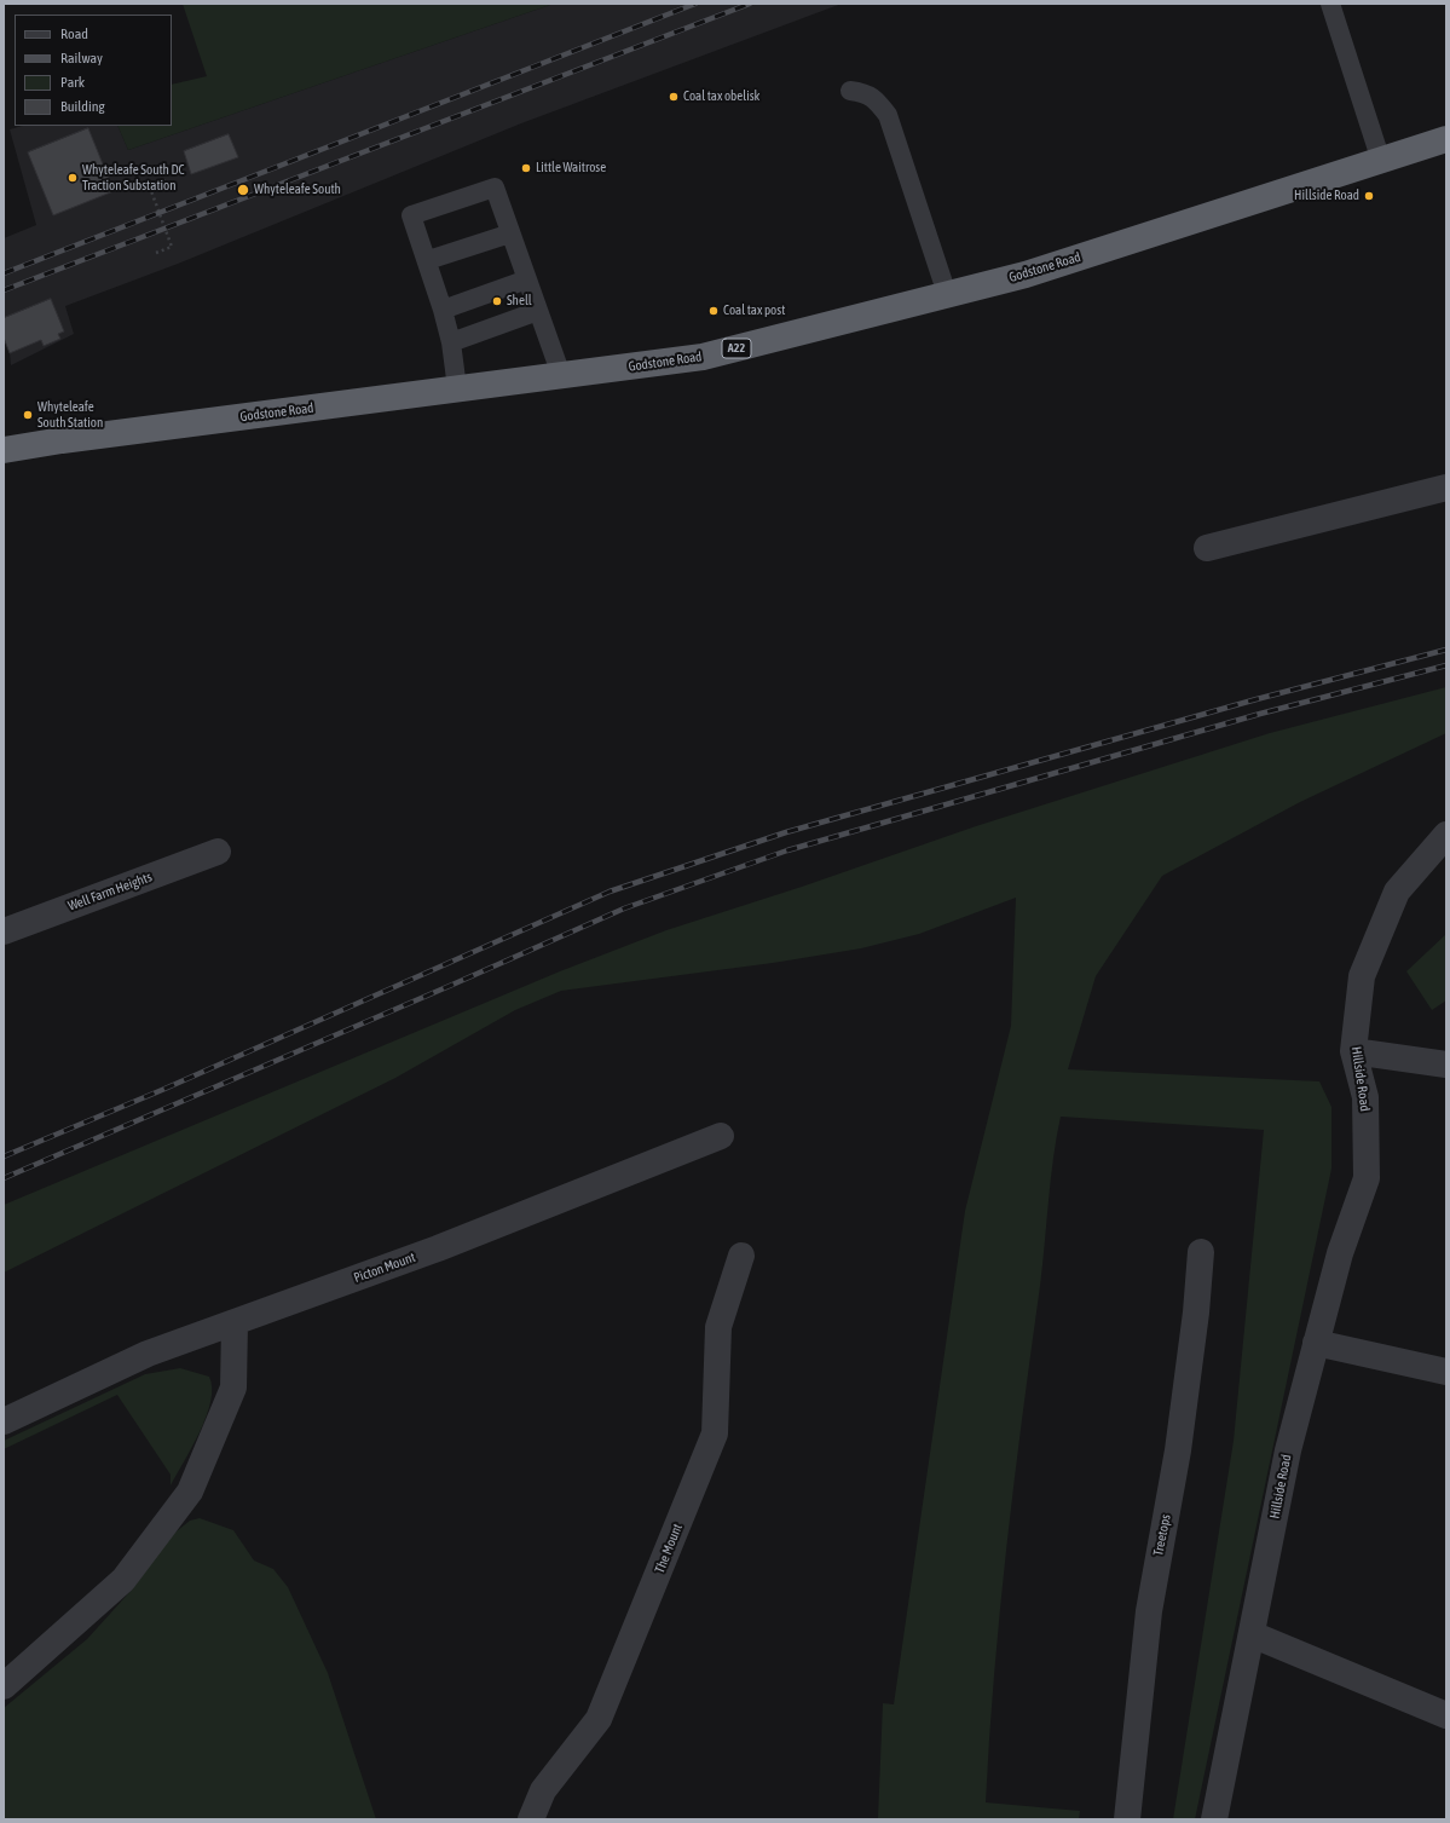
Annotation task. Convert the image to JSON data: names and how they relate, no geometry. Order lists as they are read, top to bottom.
{
  "streets": {
    "highway": ["Godstone Road", "A22"],
    "street": [
      "Well Farm Heights",
      "Hillside Road",
      "Picton Mount",
      "Treetops",
      "The Mount"
    ]
  },
  "places": [
    "Coal tax obelisk",
    "Little Waitrose",
    "Whyteleafe South DC Traction Substation",
    "Whyteleafe South",
    "Hillside Road",
    "Shell",
    "Coal tax post",
    "Whyteleafe South Station"
  ],
  "legend": [
    "Road",
    "Railway",
    "Park",
    "Building"
  ]
}
